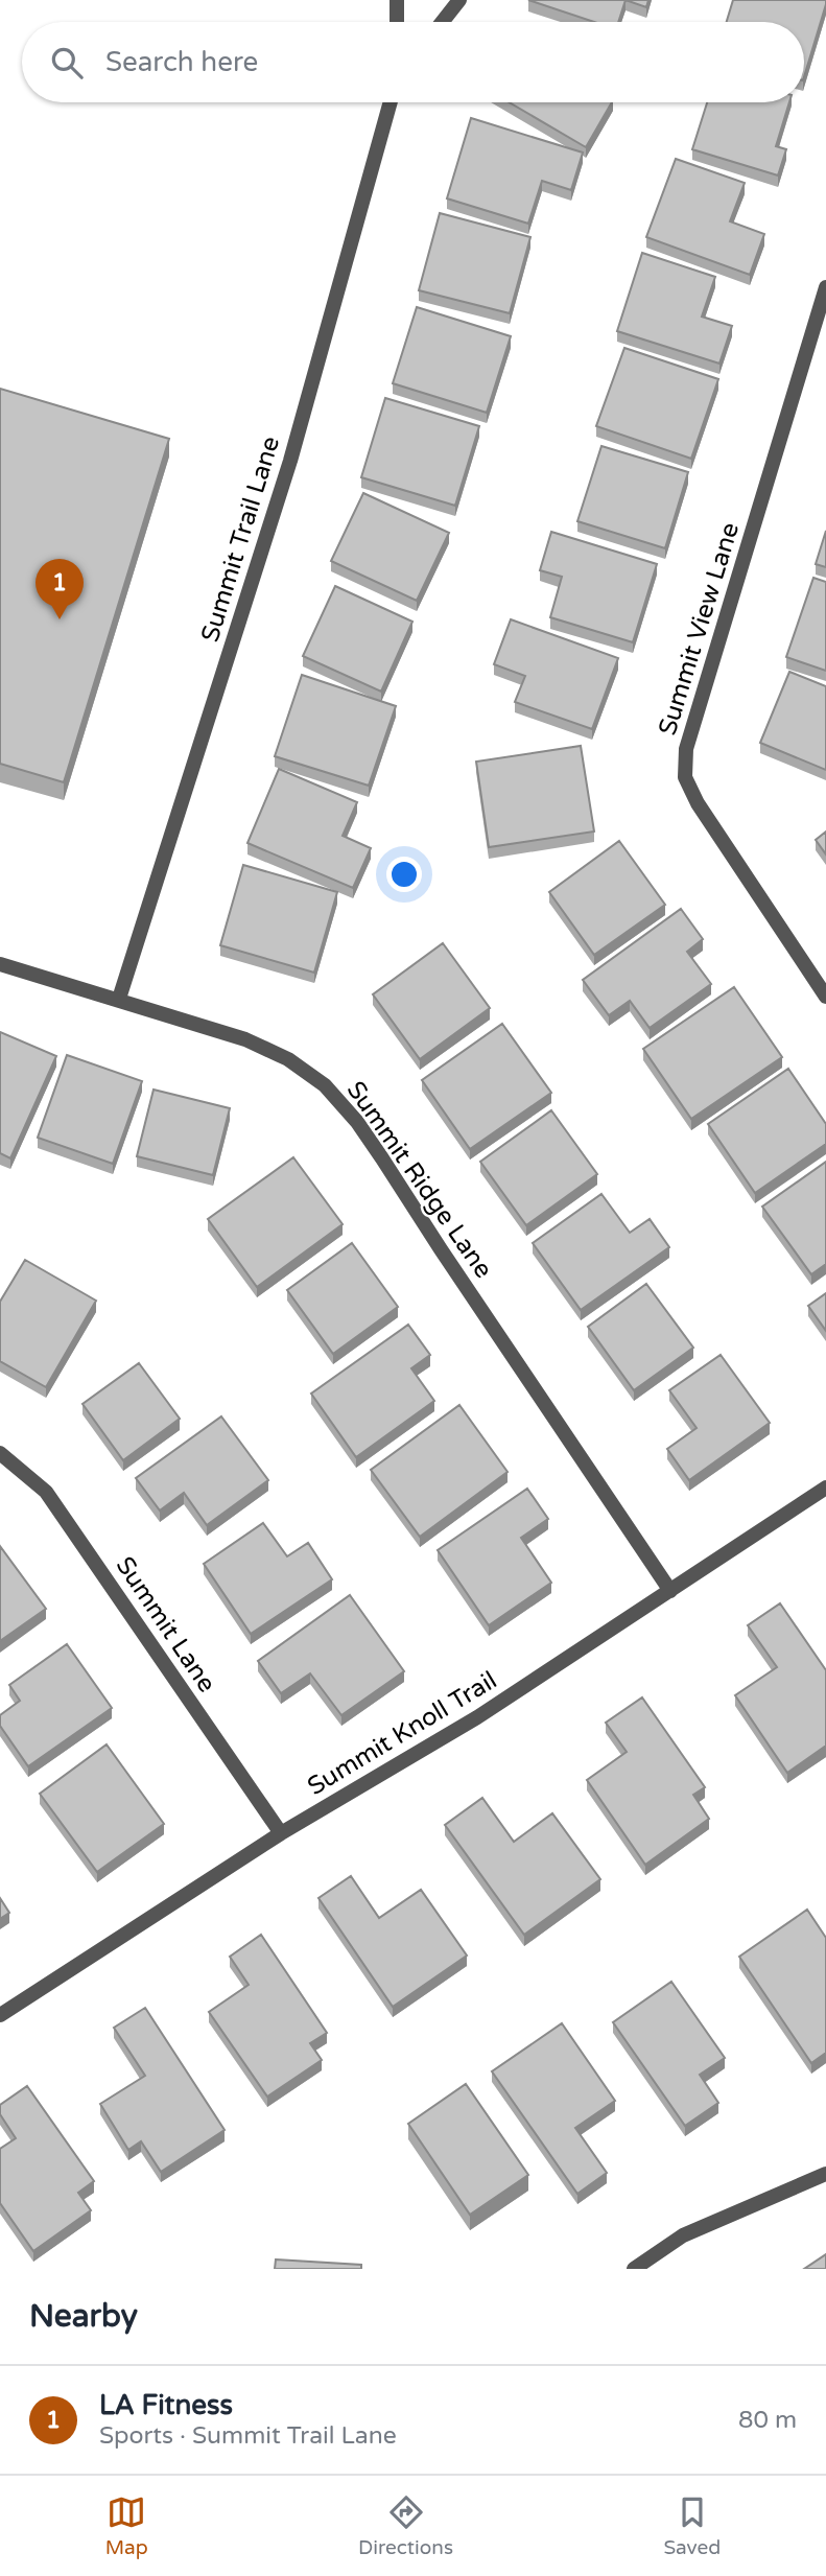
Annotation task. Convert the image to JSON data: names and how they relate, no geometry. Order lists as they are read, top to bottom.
{
  "streets": {
    "street": [
      "Summit Trail Lane",
      "Summit View Lane",
      "Summit Ridge Lane",
      "Summit Lane",
      "Summit Knoll Trail"
    ]
  },
  "crossings": [
    ["Summit Trail Lane", "Summit Ridge Lane"],
    ["Summit Ridge Lane", "Summit Knoll Trail"],
    ["Summit Lane", "Summit Knoll Trail"]
  ],
  "page": {
    "search": "Search here",
    "pins": "1",
    "heading": "Nearby",
    "list": [
      {
        "mark": "1",
        "name": "LA Fitness",
        "note": "Sports · Summit Trail Lane",
        "value": "80 m"
      }
    ],
    "nav": ["Map", "Directions", "Saved"]
  }
}
